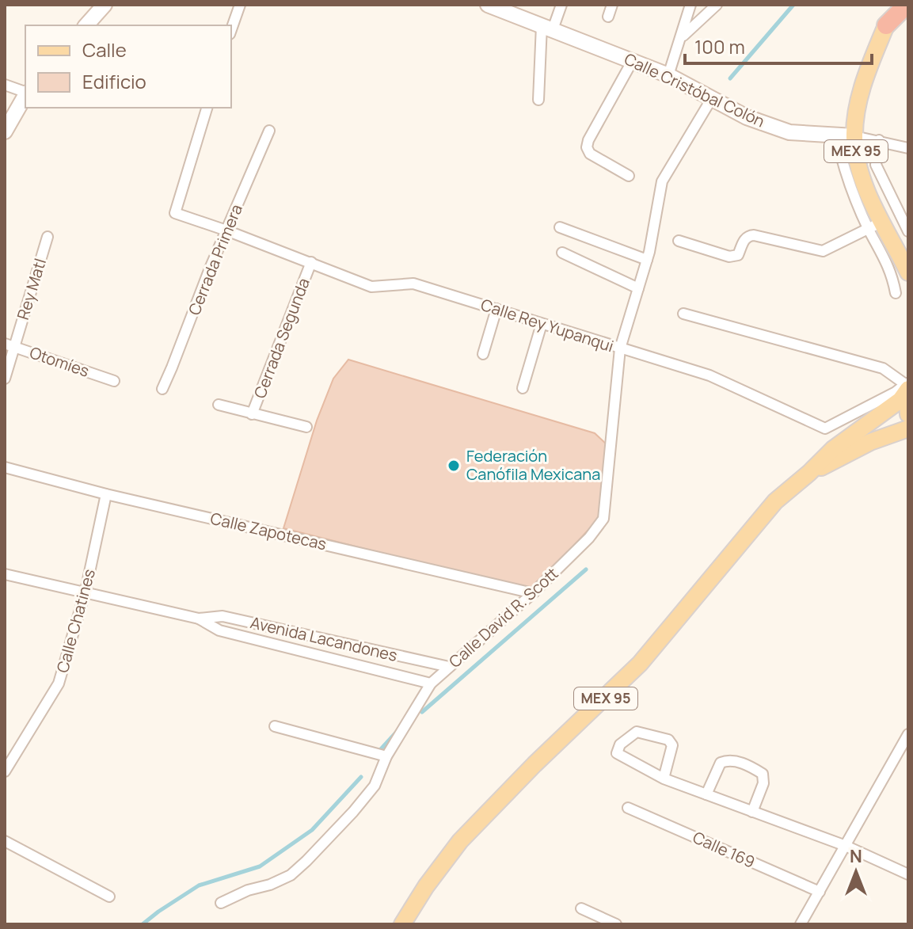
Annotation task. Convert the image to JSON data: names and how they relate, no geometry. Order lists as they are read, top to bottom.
{
  "streets": {
    "main road": ["MEX 95"],
    "street": [
      "Calle Cristóbal Colón",
      "Cerrada Primera",
      "Rey Matl",
      "Calle Rey Yupanqui",
      "Cerrada Segunda",
      "Otomíes",
      "Calle Zapotecas",
      "Calle David R. Scott",
      "Calle Chatines",
      "Avenida Lacandones",
      "Calle 169"
    ]
  },
  "crossings": [
    ["Calle Cristóbal Colón", "MEX 95"],
    ["Calle Cristóbal Colón", "Calle David R. Scott"],
    ["MEX 95", "Calle Rey Yupanqui"],
    ["Cerrada Primera", "Calle Rey Yupanqui"],
    ["Rey Matl", "Otomíes"],
    ["Calle Rey Yupanqui", "Cerrada Segunda"],
    ["Calle Rey Yupanqui", "Calle David R. Scott"],
    ["Calle Zapotecas", "Calle David R. Scott"],
    ["Calle Zapotecas", "Calle Chatines"],
    ["Calle David R. Scott", "Avenida Lacandones"],
    ["Calle Chatines", "Avenida Lacandones"]
  ],
  "places": ["Federación Canófila Mexicana"],
  "legend": ["Calle", "Edificio"],
  "scale_bar": "100 m",
  "north": "top"
}
